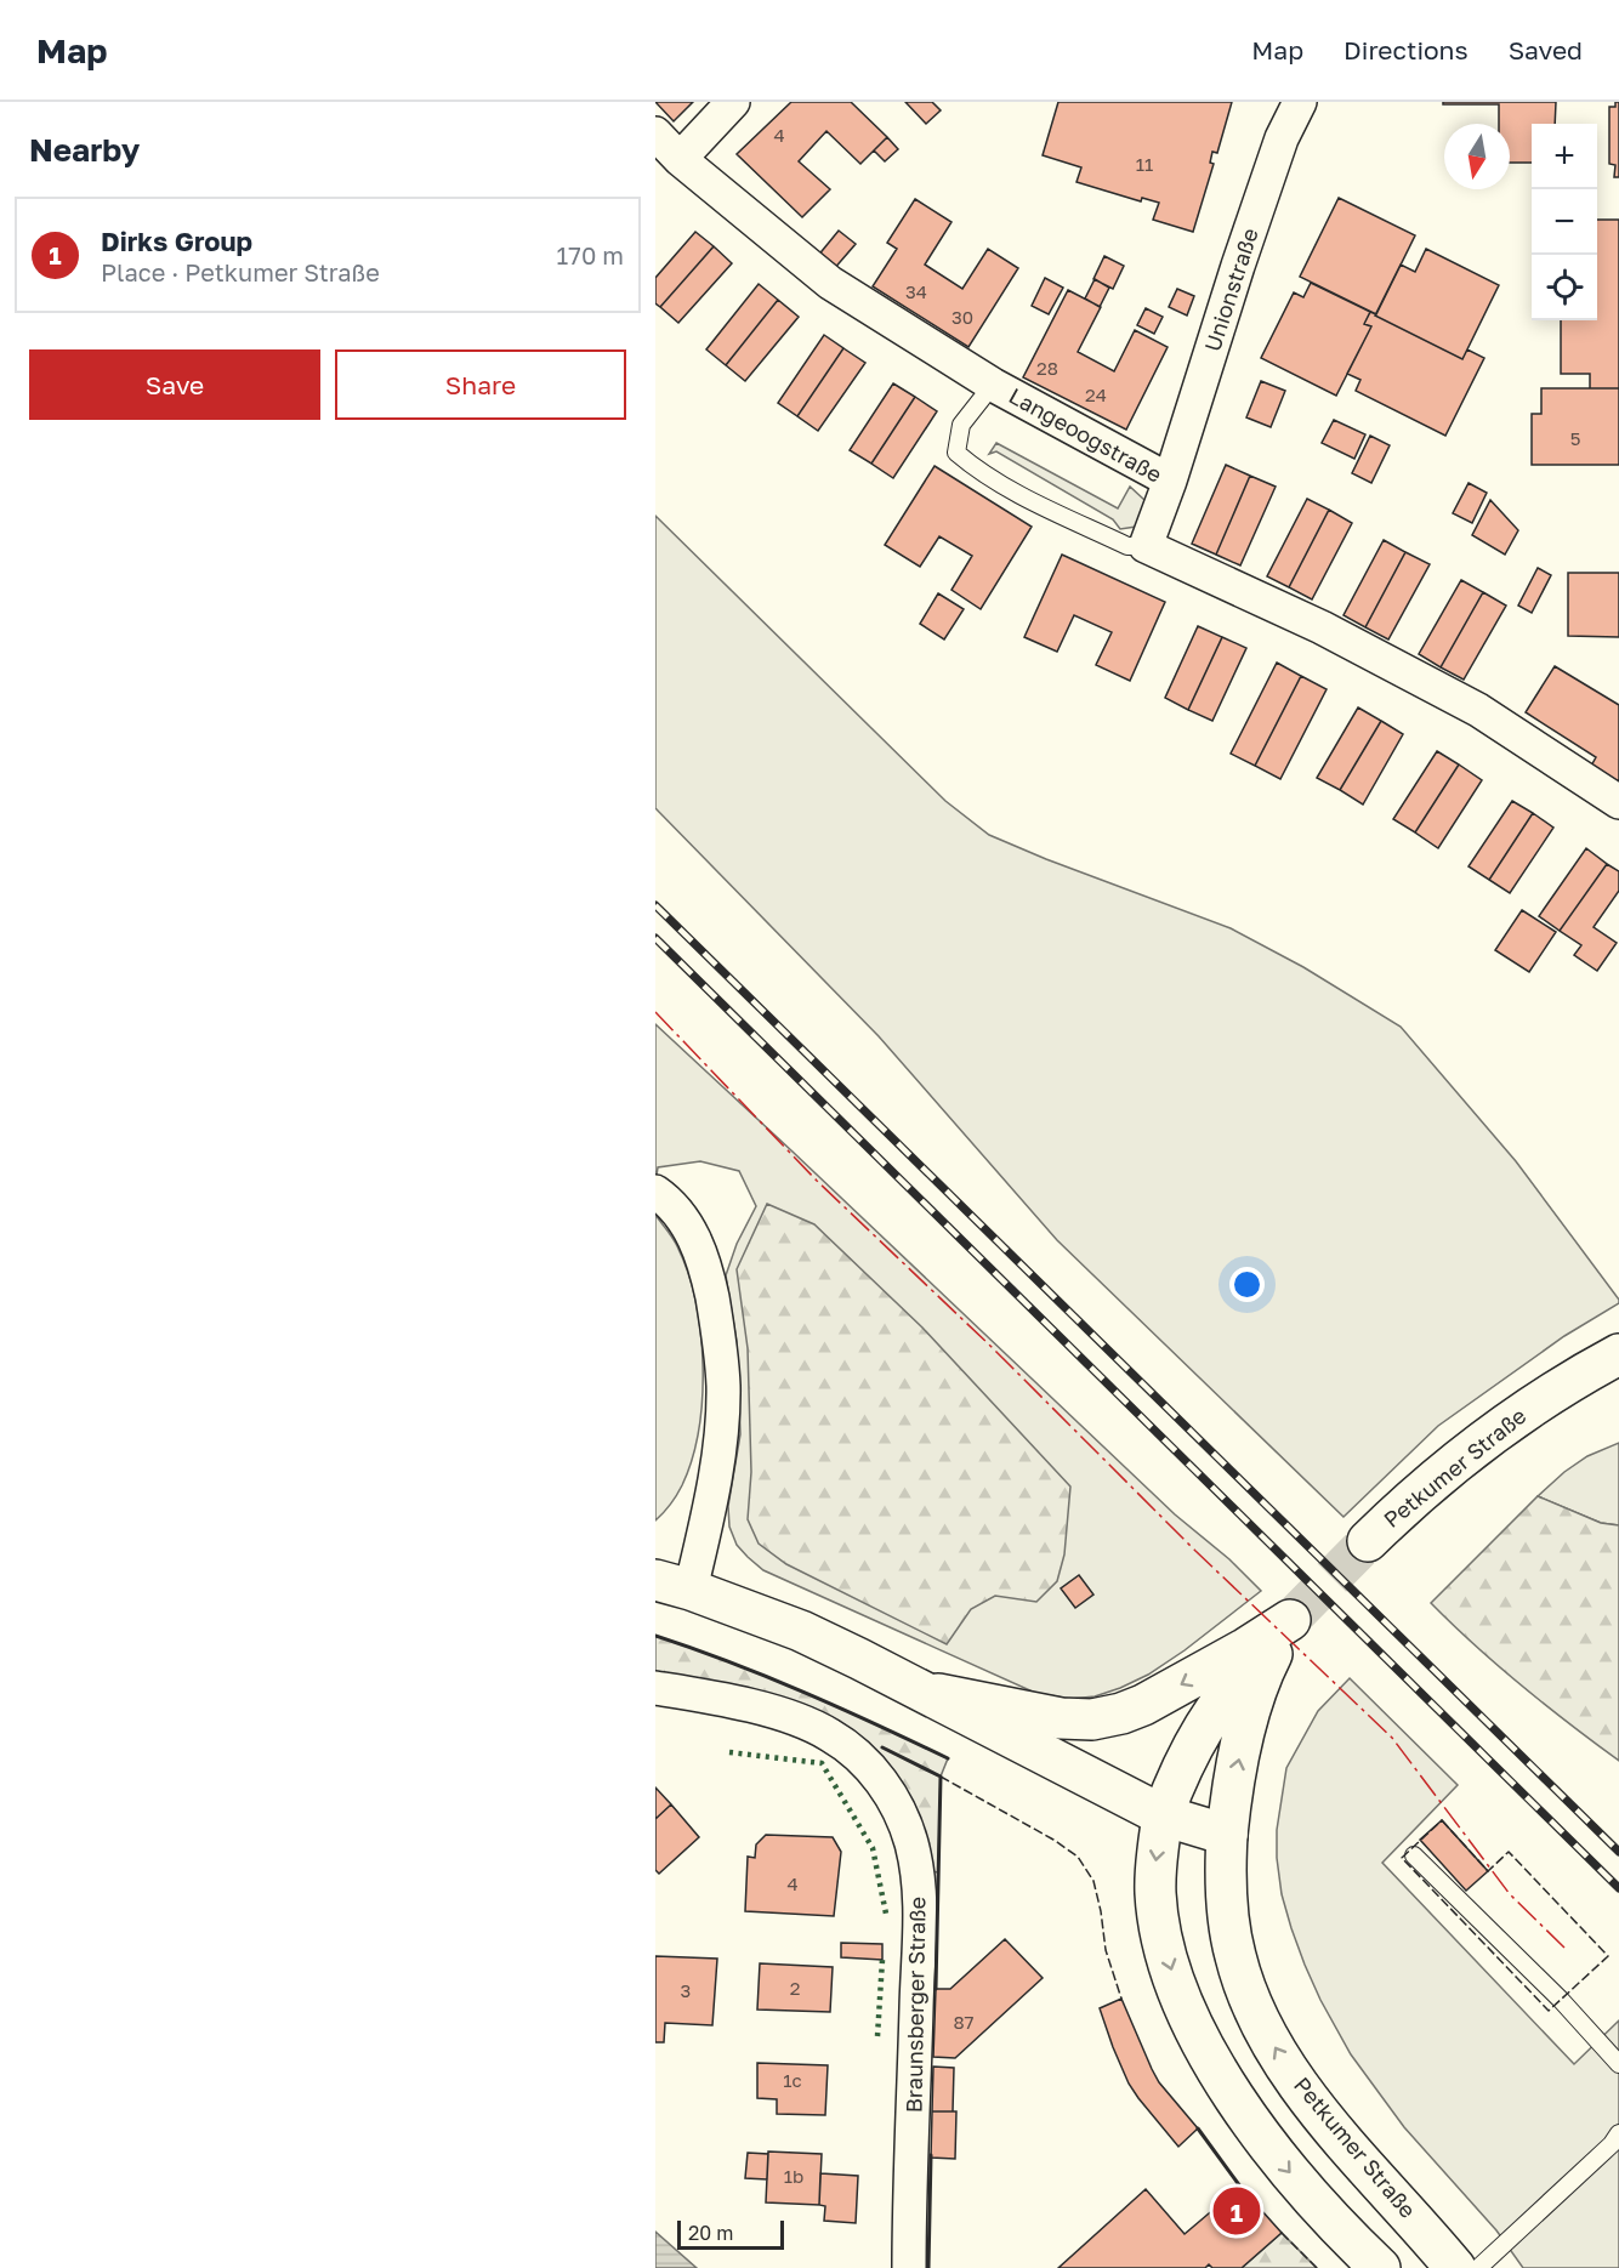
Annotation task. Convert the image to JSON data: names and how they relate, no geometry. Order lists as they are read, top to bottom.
{
  "streets": {
    "main road": ["Petkumer Straße"],
    "street": ["Unionstraße", "Langeoogstraße", "Braunsberger Straße"]
  },
  "crossings": [
    ["Unionstraße", "Langeoogstraße"]
  ],
  "house_numbers": [
    "4",
    "11",
    "34",
    "30",
    "28",
    "24",
    "5",
    "4",
    "2",
    "3",
    "87",
    "1c",
    "1b"
  ],
  "scale_bar": "20 m",
  "north": "bottom",
  "page": {
    "header": "Map",
    "nav": ["Map", "Directions", "Saved"],
    "heading": "Nearby",
    "map_buttons": ["+", "−"],
    "list": [
      {
        "mark": "1",
        "name": "Dirks Group",
        "note": "Place · Petkumer Straße",
        "value": "170 m"
      }
    ],
    "buttons": ["Save", "Share"],
    "pins": "1",
    "scale": "20 m"
  }
}
